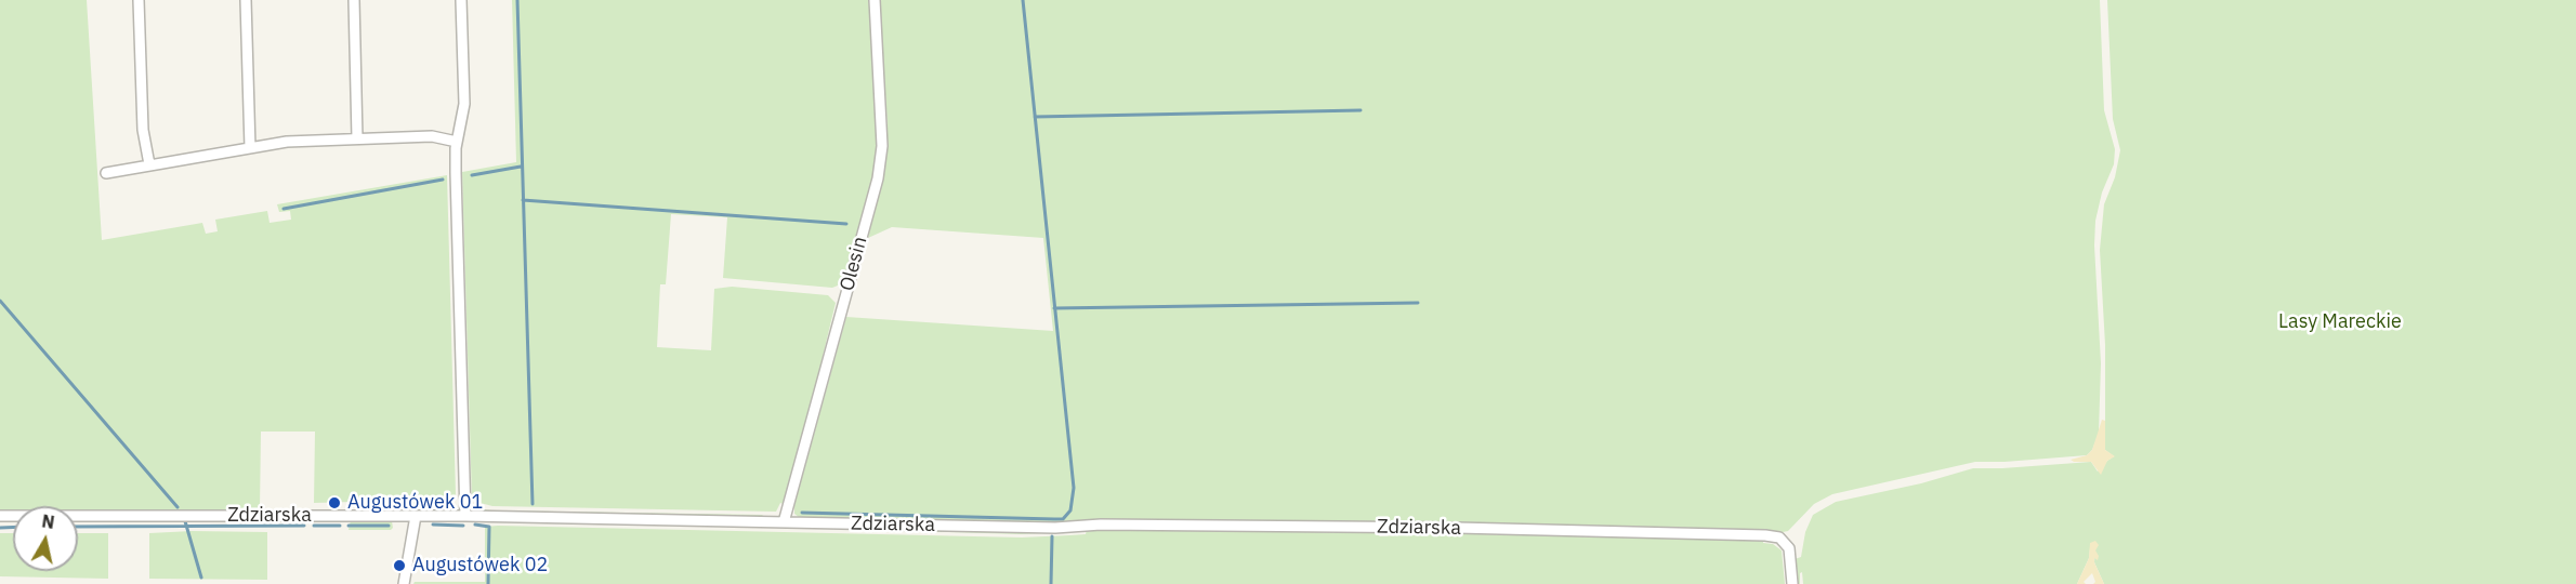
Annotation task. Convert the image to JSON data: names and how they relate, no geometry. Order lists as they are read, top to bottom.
{
  "streets": {
    "street": ["Olesin", "Zdziarska"]
  },
  "crossings": [
    ["Olesin", "Zdziarska"]
  ],
  "parks": ["Lasy Mareckie"],
  "places": ["Augustówek 01", "Augustówek 02"],
  "north": "top"
}
